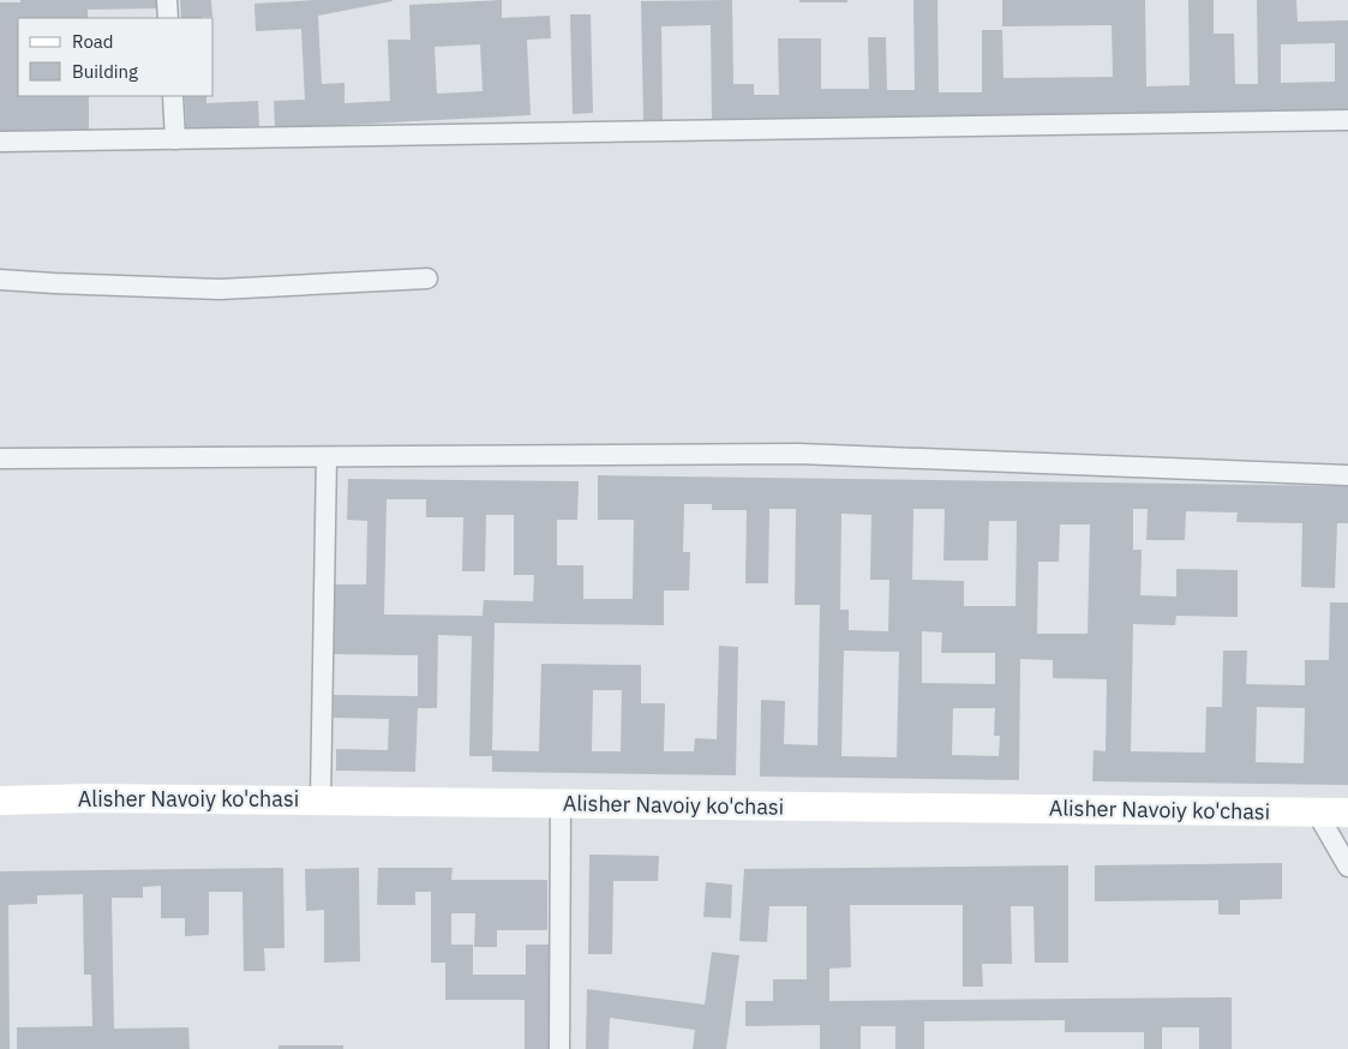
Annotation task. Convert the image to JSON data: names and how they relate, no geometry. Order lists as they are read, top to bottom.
{
  "streets": {
    "main road": ["Alisher Navoiy ko'chasi"]
  },
  "legend": ["Road", "Building"]
}
